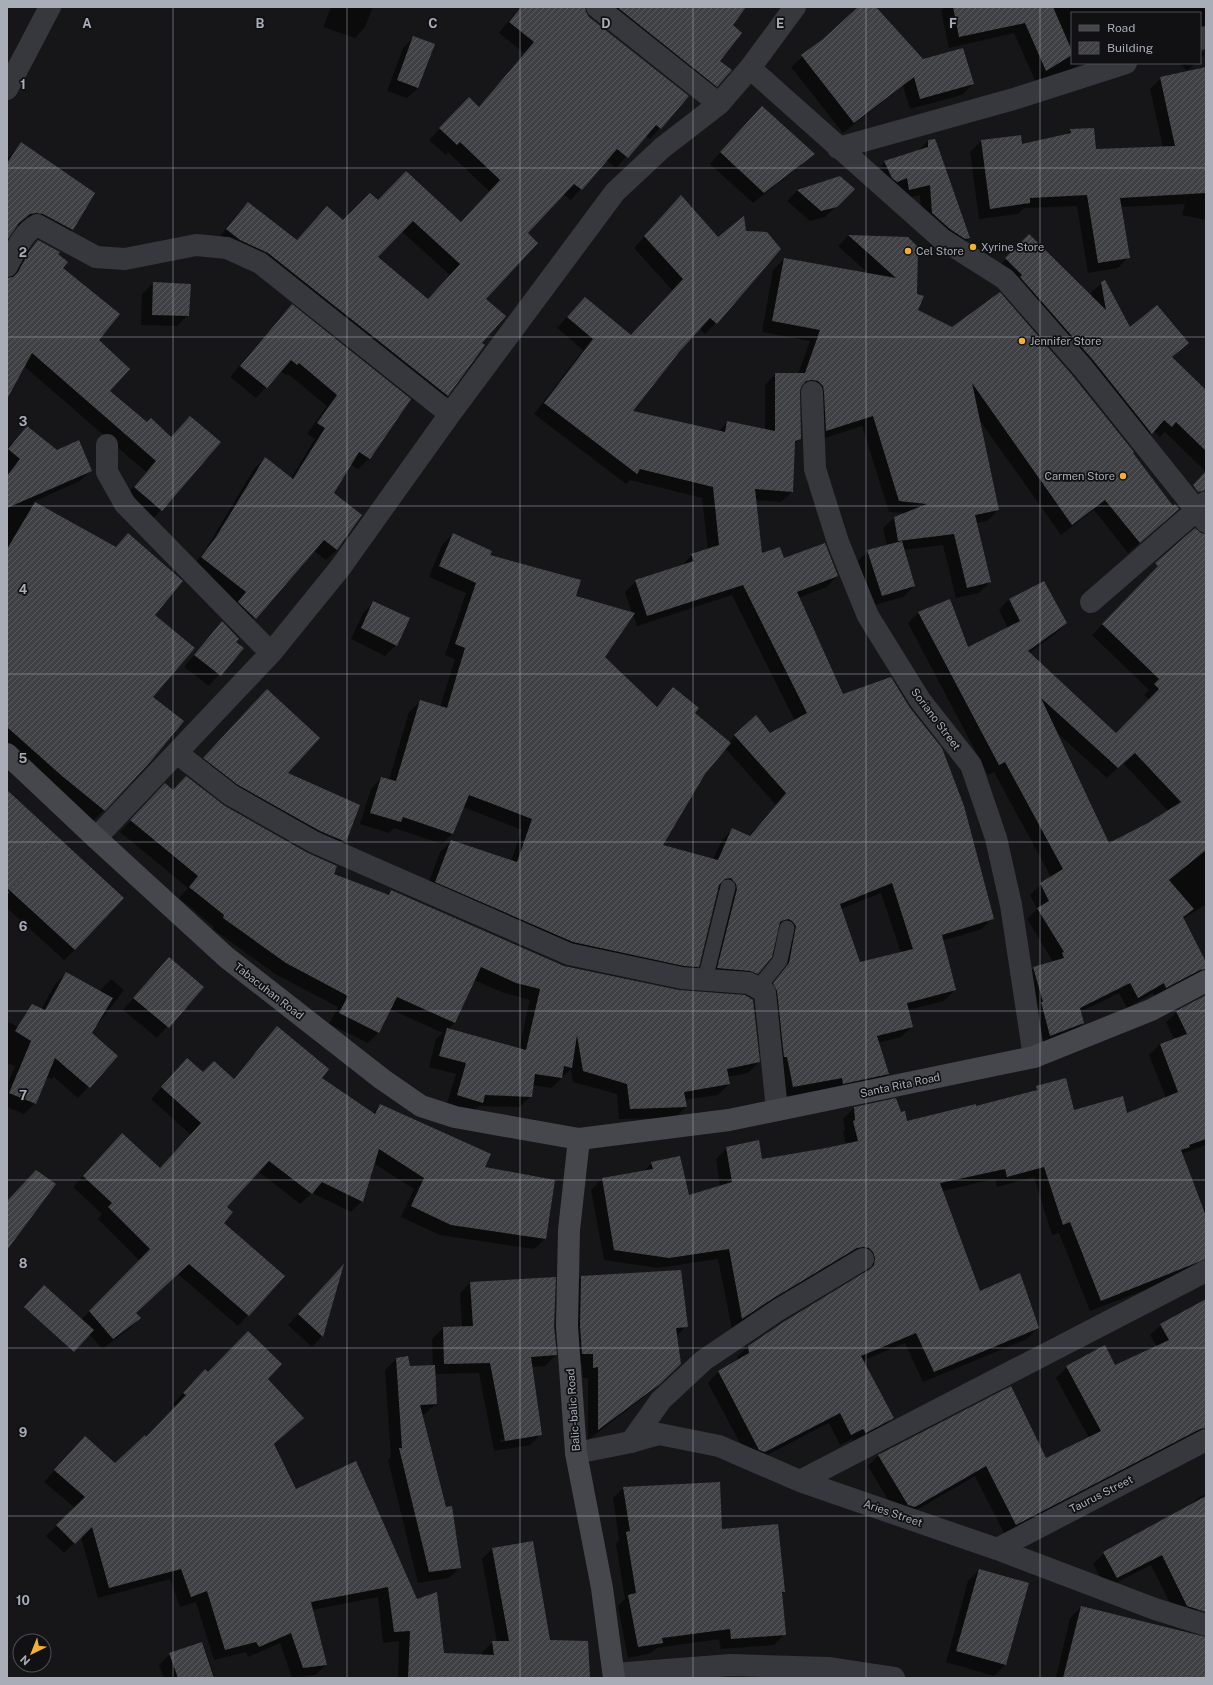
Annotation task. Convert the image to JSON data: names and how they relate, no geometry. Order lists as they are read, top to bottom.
{
  "streets": {
    "main road": ["Tabacuhan Road", "Santa Rita Road", "Balic-balic Road"],
    "street": ["Soriano Street", "Taurus Street", "Aries Street"]
  },
  "crossings": [
    ["Soriano Street", "Santa Rita Road"],
    ["Tabacuhan Road", "Santa Rita Road"],
    ["Tabacuhan Road", "Balic-balic Road"],
    ["Santa Rita Road", "Balic-balic Road"],
    ["Balic-balic Road", "Aries Street"],
    ["Taurus Street", "Aries Street"]
  ],
  "places": [
    "Xyrine Store",
    "Cel Store",
    "Jennifer Store",
    "Carmen Store"
  ],
  "legend": ["Road", "Building"],
  "north": "bottom left",
  "grid": {
    "columns": [
      "A",
      "B",
      "C",
      "D",
      "E",
      "F"
    ],
    "rows": [
      "1",
      "2",
      "3",
      "4",
      "5",
      "6",
      "7",
      "8",
      "9",
      "10"
    ]
  }
}
